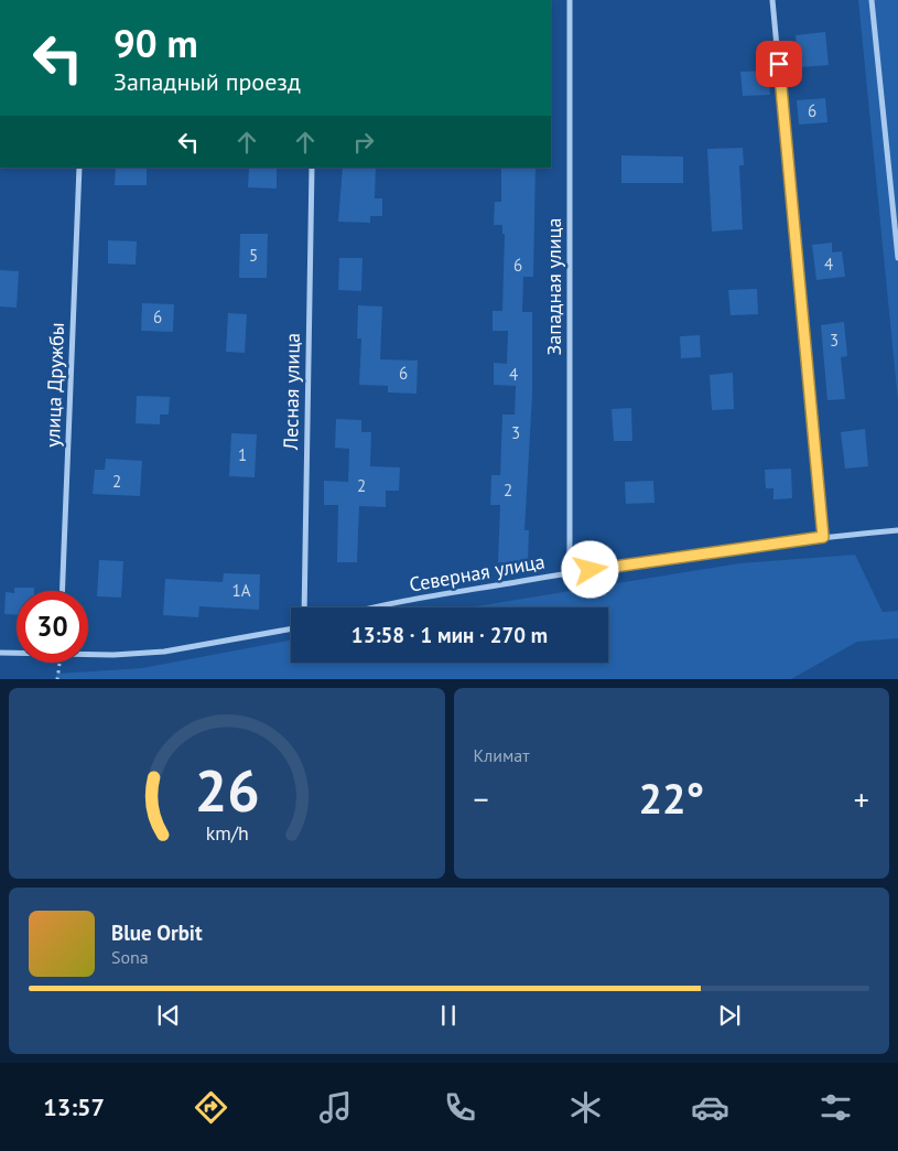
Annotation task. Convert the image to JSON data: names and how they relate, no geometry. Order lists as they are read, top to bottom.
{
  "streets": {
    "street": [
      "Западная улица",
      "улица Дружбы",
      "Лесная улица",
      "Северная улица"
    ]
  },
  "crossings": [
    ["Западная улица", "Северная улица"]
  ],
  "house_numbers": [
    "6",
    "5",
    "4",
    "6",
    "6",
    "3",
    "6",
    "4",
    "3",
    "1",
    "2",
    "2",
    "2",
    "1А"
  ],
  "page": {
    "turn": ["90 m", "Западный проезд"],
    "limit": "30",
    "trip": "13:58 · 1 мин · 270 m",
    "tile": "Климат",
    "heat": ["−", "22°", "+"],
    "song": ["Blue Orbit", "Sona"],
    "tabs": "13:57",
    "gauge": ["26", "km/h"]
  }
}
